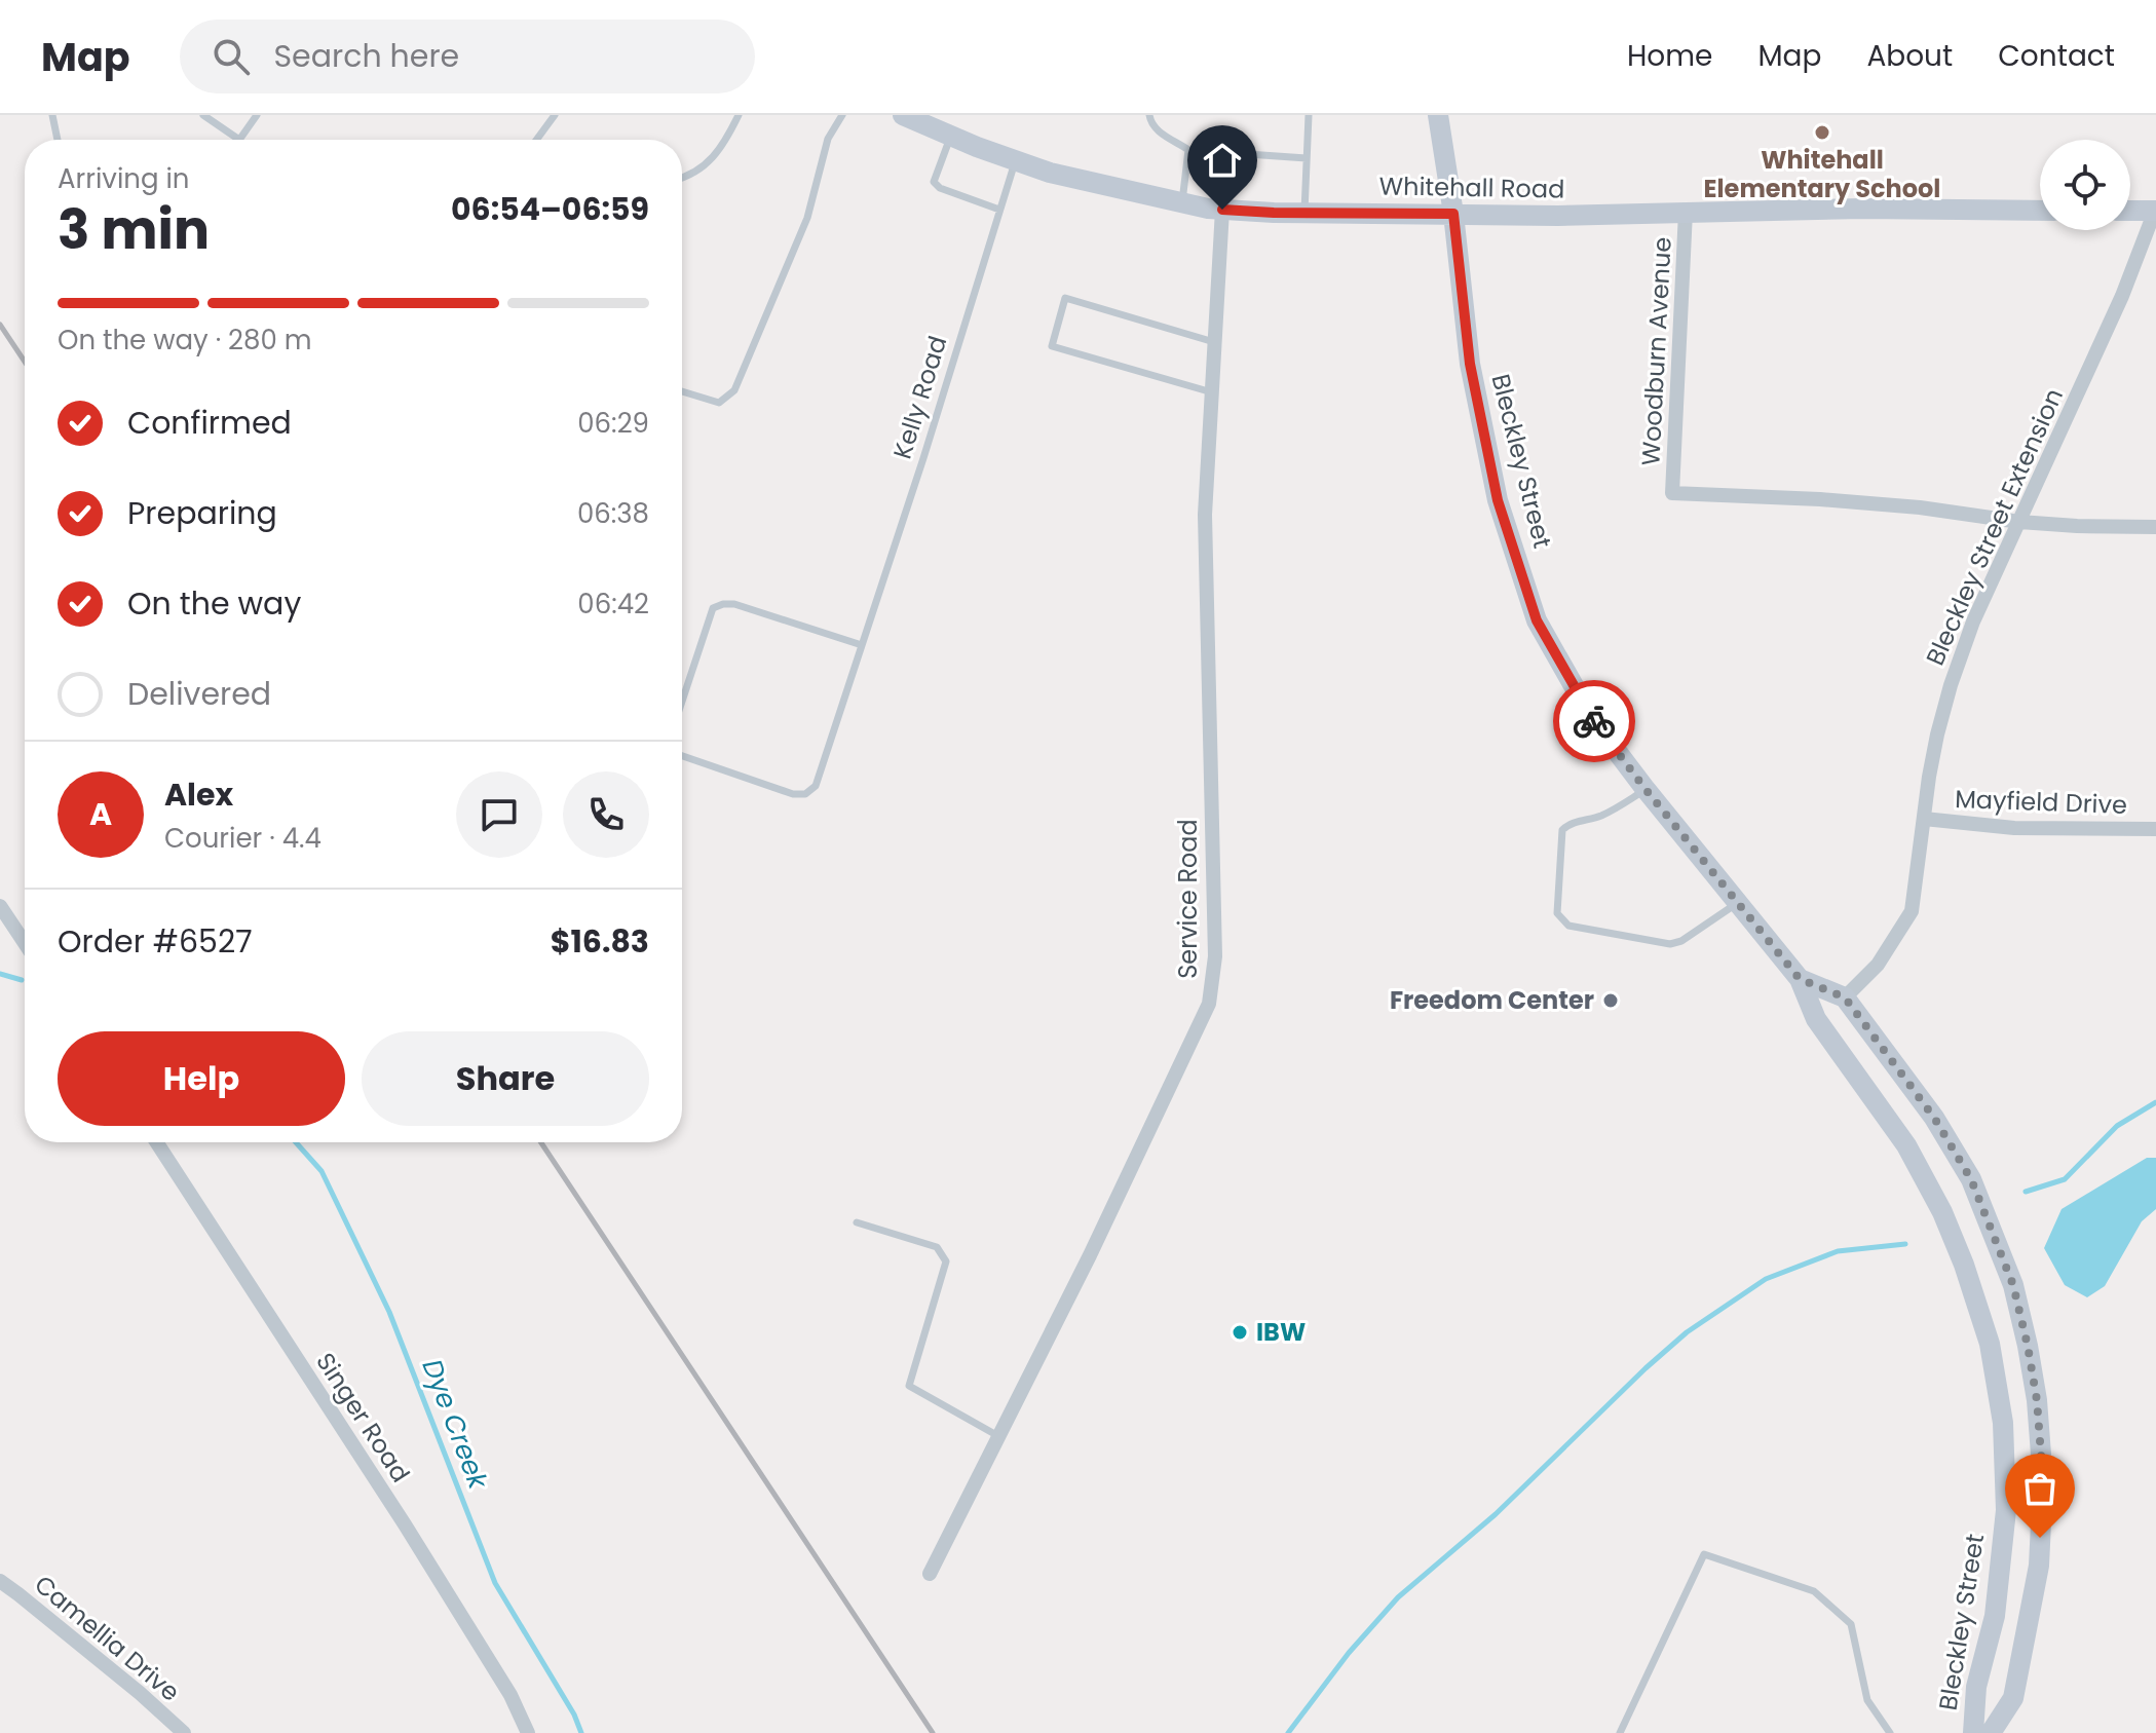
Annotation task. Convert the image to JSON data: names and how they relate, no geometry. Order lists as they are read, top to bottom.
{
  "streets": {
    "street": [
      "Whitehall Road",
      "Woodburn Avenue",
      "Bleckley Street",
      "Bleckley Street Extension",
      "Mayfield Drive",
      "Service Road",
      "Singer Road",
      "Camellia Drive"
    ],
    "lane": ["Kelly Road"]
  },
  "crossings": [
    ["Whitehall Road", "Woodburn Avenue"],
    ["Whitehall Road", "Kelly Road"],
    ["Whitehall Road", "Bleckley Street"],
    ["Whitehall Road", "Service Road"],
    ["Woodburn Avenue", "Bleckley Street Extension"],
    ["Bleckley Street", "Bleckley Street Extension"],
    ["Bleckley Street Extension", "Mayfield Drive"]
  ],
  "water": ["Dye Creek"],
  "places": ["Whitehall Elementary School", "Freedom Center", "IBW"],
  "page": {
    "header": "Map",
    "search": "Search here",
    "nav": [
      "Home",
      "Map",
      "About",
      "Contact"
    ],
    "heading": ["3 min", "Arriving in", "06:54–06:59"],
    "panel": [
      "Alex",
      "Courier · 4.4",
      "Order #6527",
      "$16.83"
    ],
    "bar": "On the way · 280 m",
    "list": [
      ["Confirmed", "06:29"],
      ["Preparing", "06:38"],
      ["On the way", "06:42"],
      "Delivered"
    ],
    "round": "A",
    "buttons": ["Help", "Share"]
  }
}
